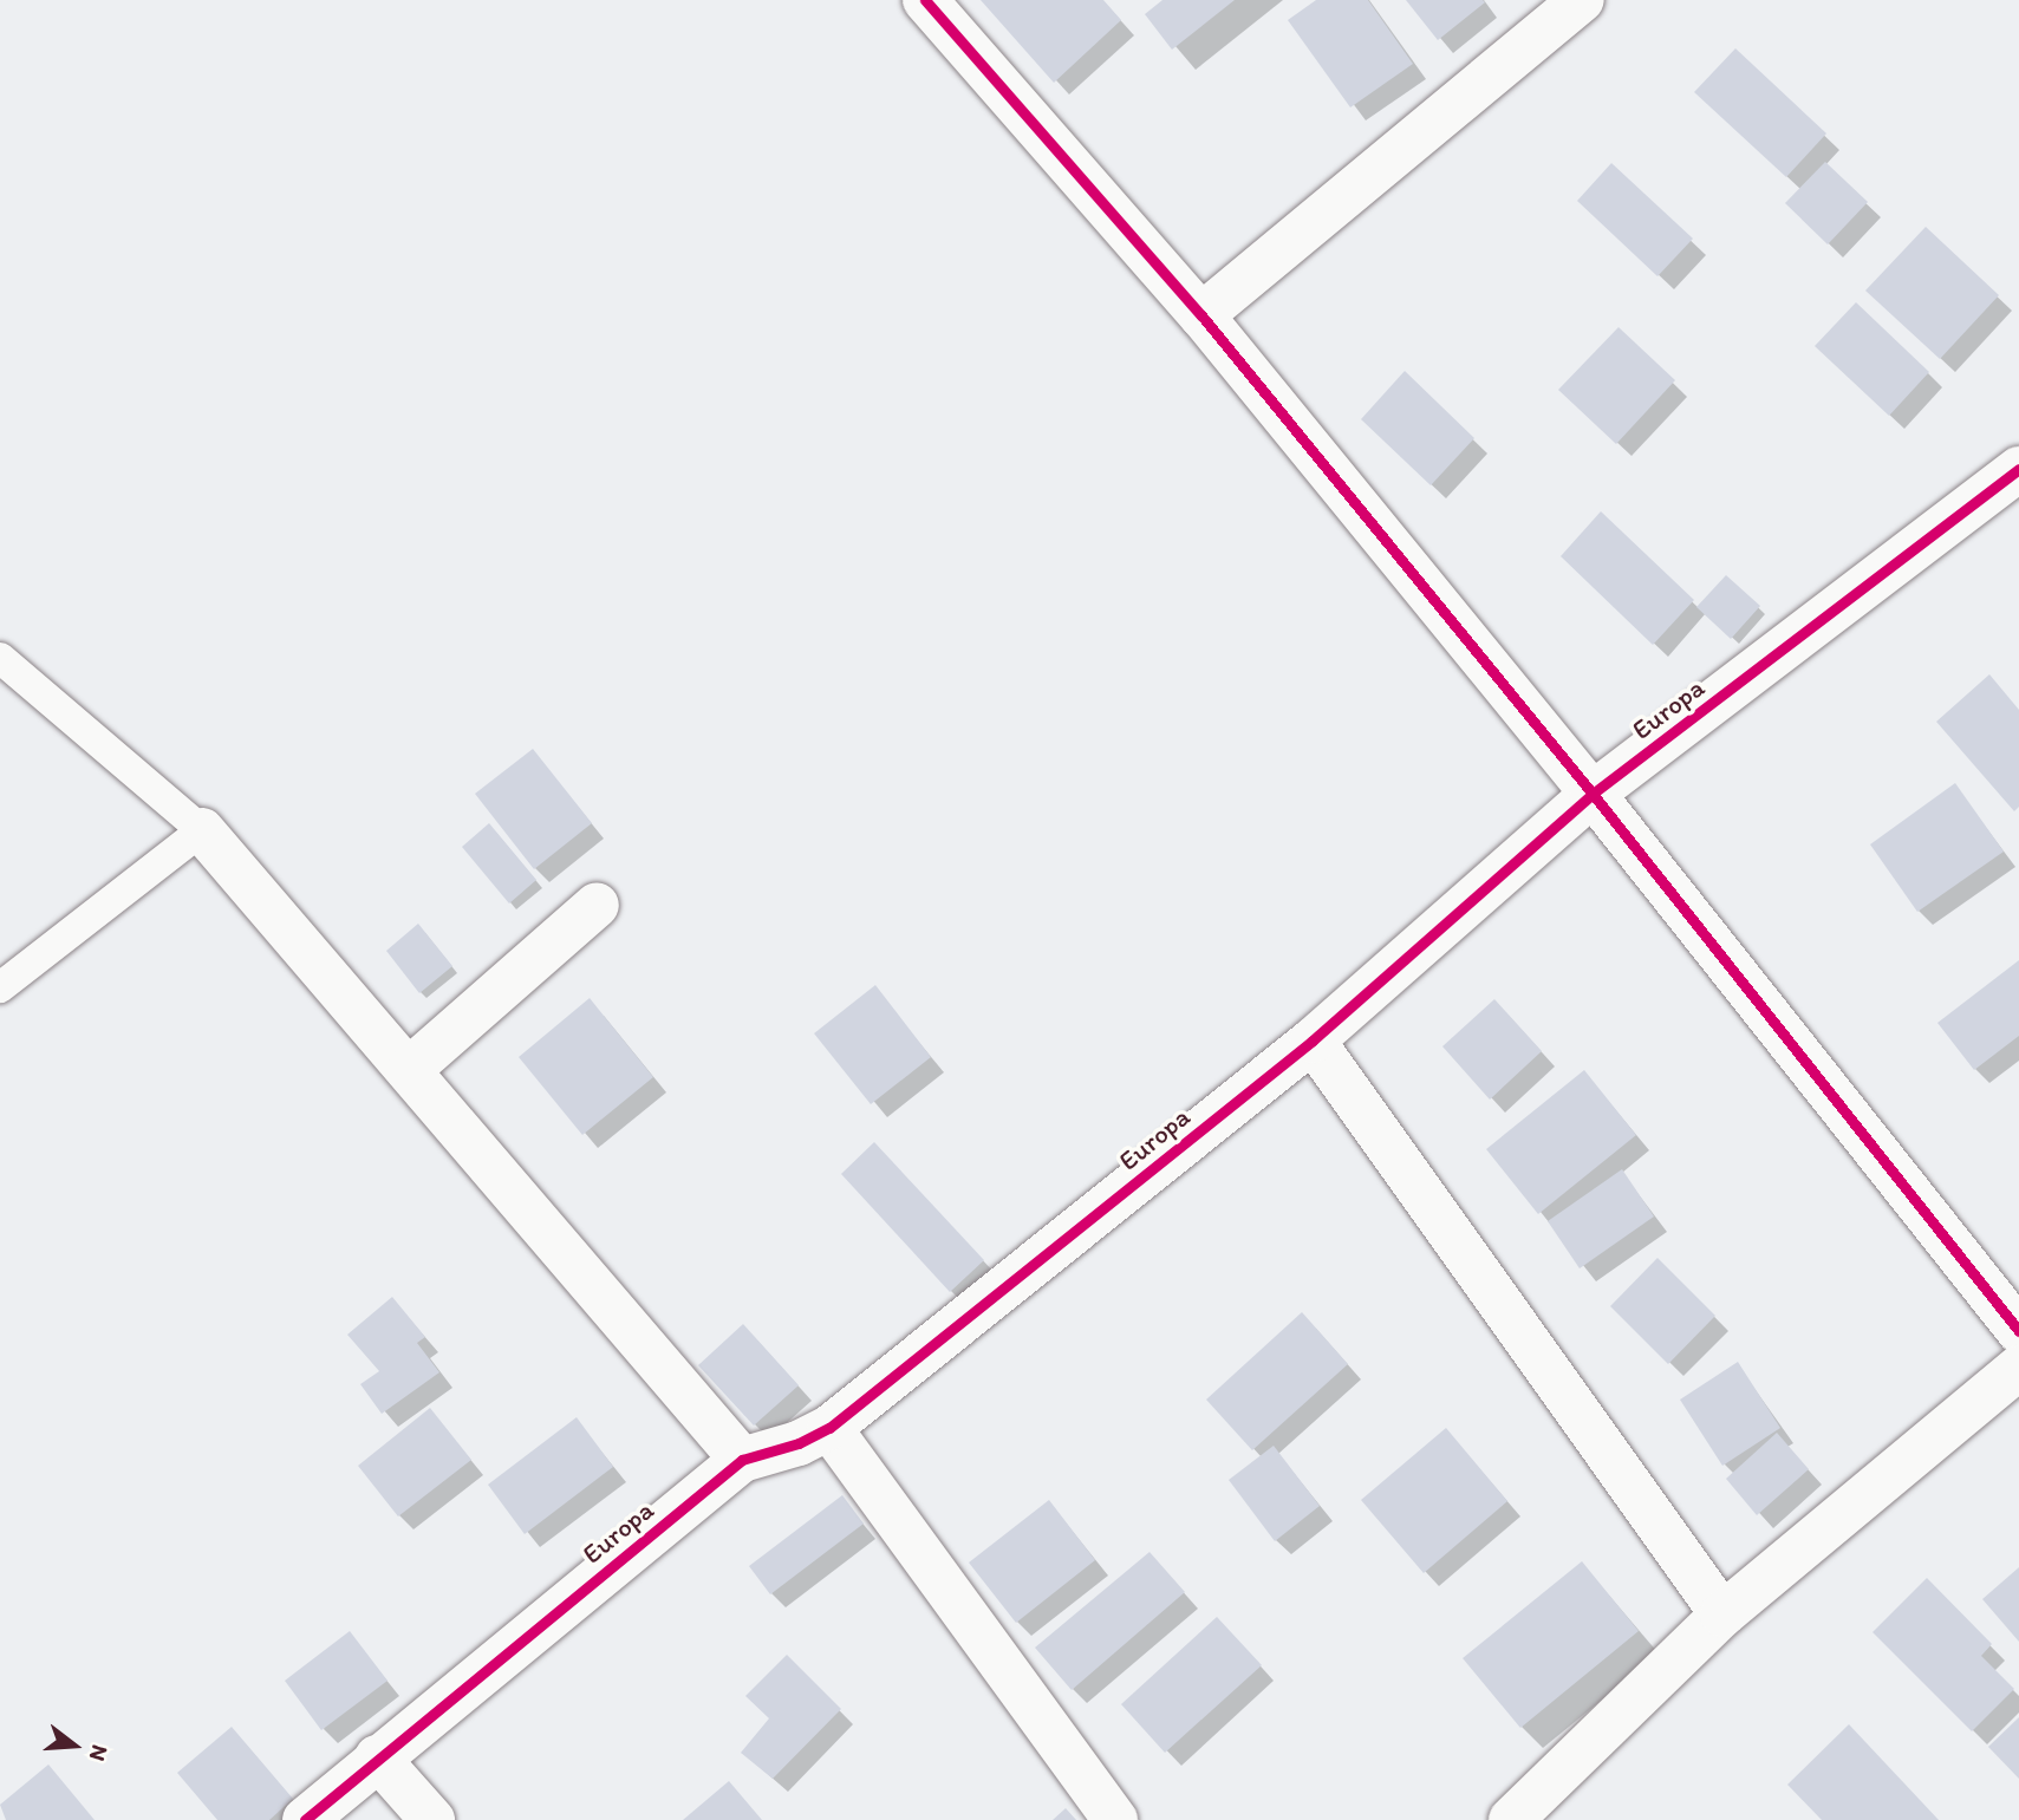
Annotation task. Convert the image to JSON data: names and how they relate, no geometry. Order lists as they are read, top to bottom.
{
  "streets": {
    "street": ["Europa"]
  },
  "north": "right"
}
